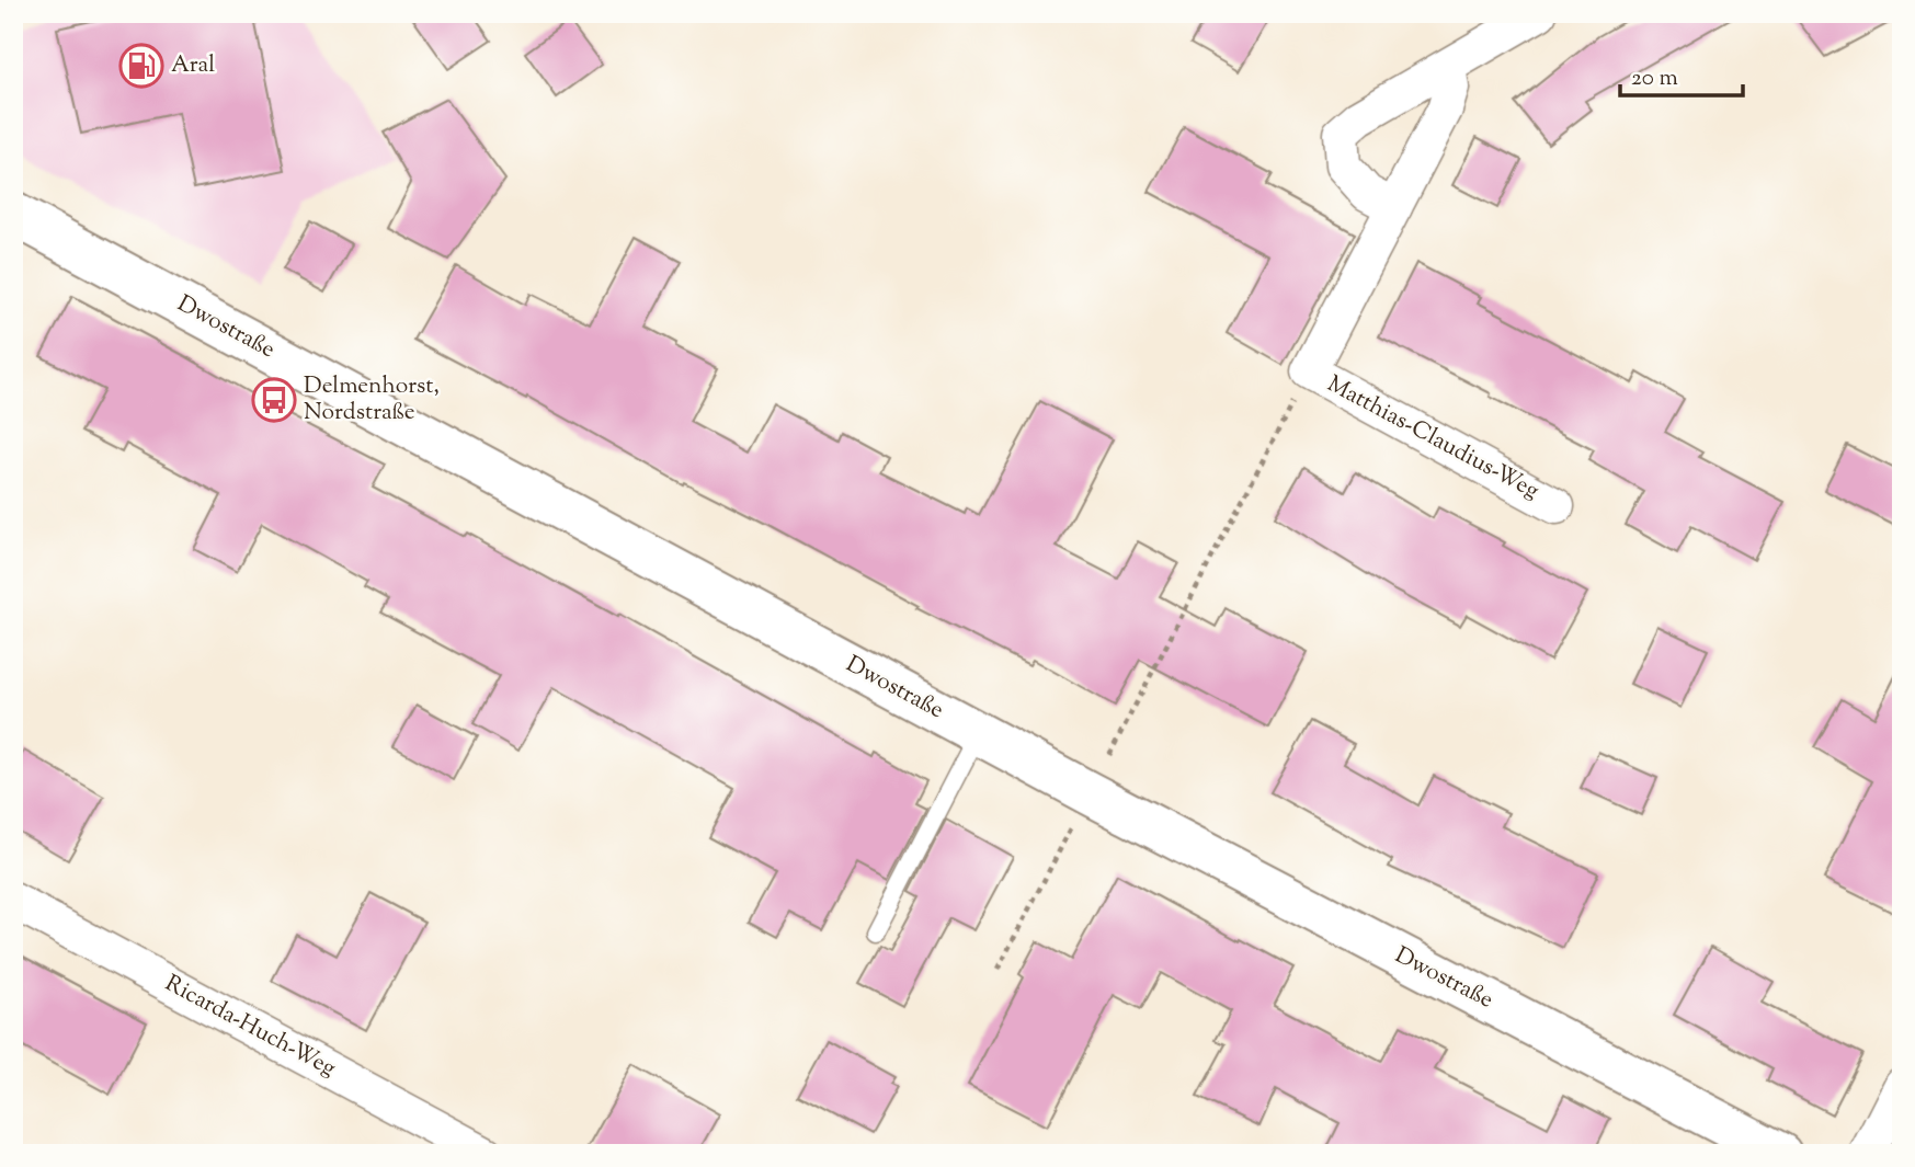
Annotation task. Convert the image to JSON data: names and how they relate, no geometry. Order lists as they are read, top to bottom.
{
  "streets": {
    "street": ["Dwostraße", "Matthias-Claudius-Weg", "Ricarda-Huch-Weg"]
  },
  "places": {
    "fuel station": ["Aral"],
    "bus stop": ["Delmenhorst, Nordstraße"]
  },
  "scale_bar": "20 m"
}
